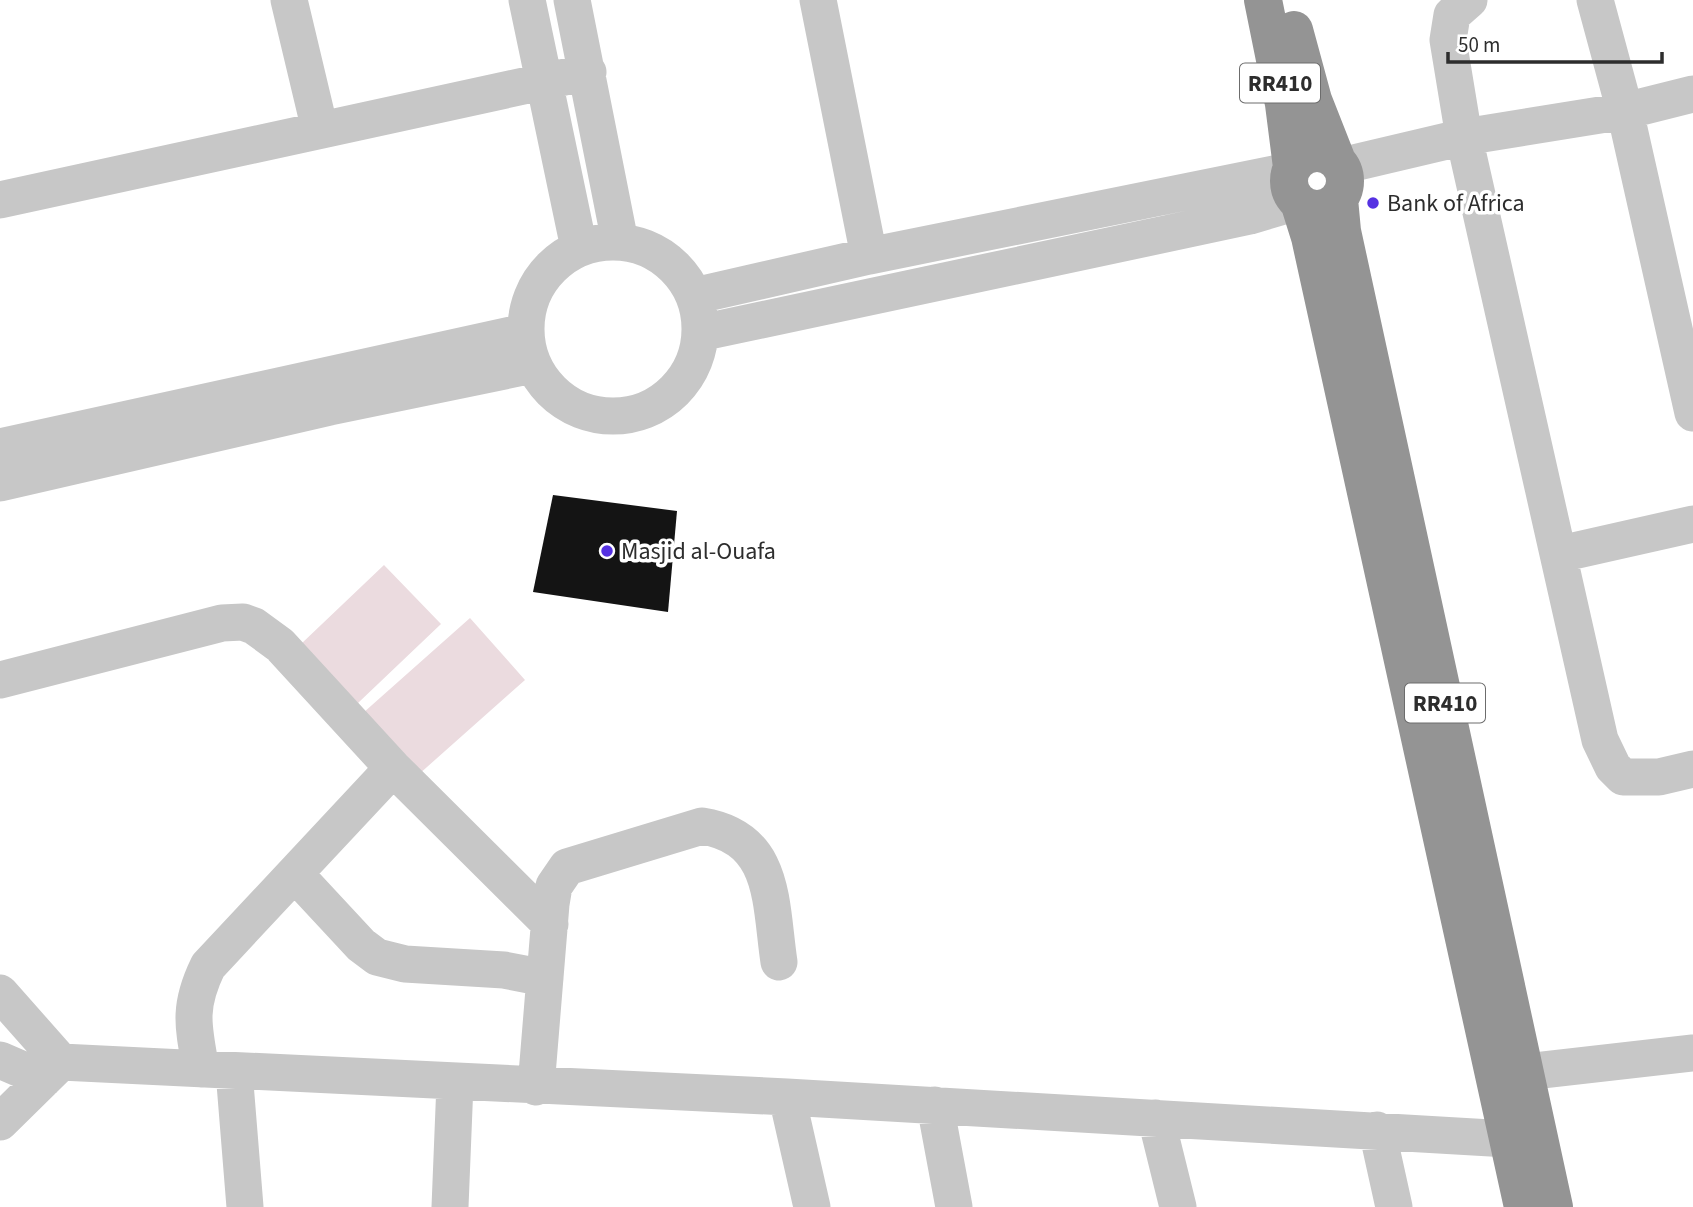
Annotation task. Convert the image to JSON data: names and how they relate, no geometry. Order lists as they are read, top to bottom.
{
  "streets": {
    "highway": ["RR410"]
  },
  "places": ["Bank of Africa", "Masjid al-Ouafa"],
  "scale_bar": "50 m"
}
